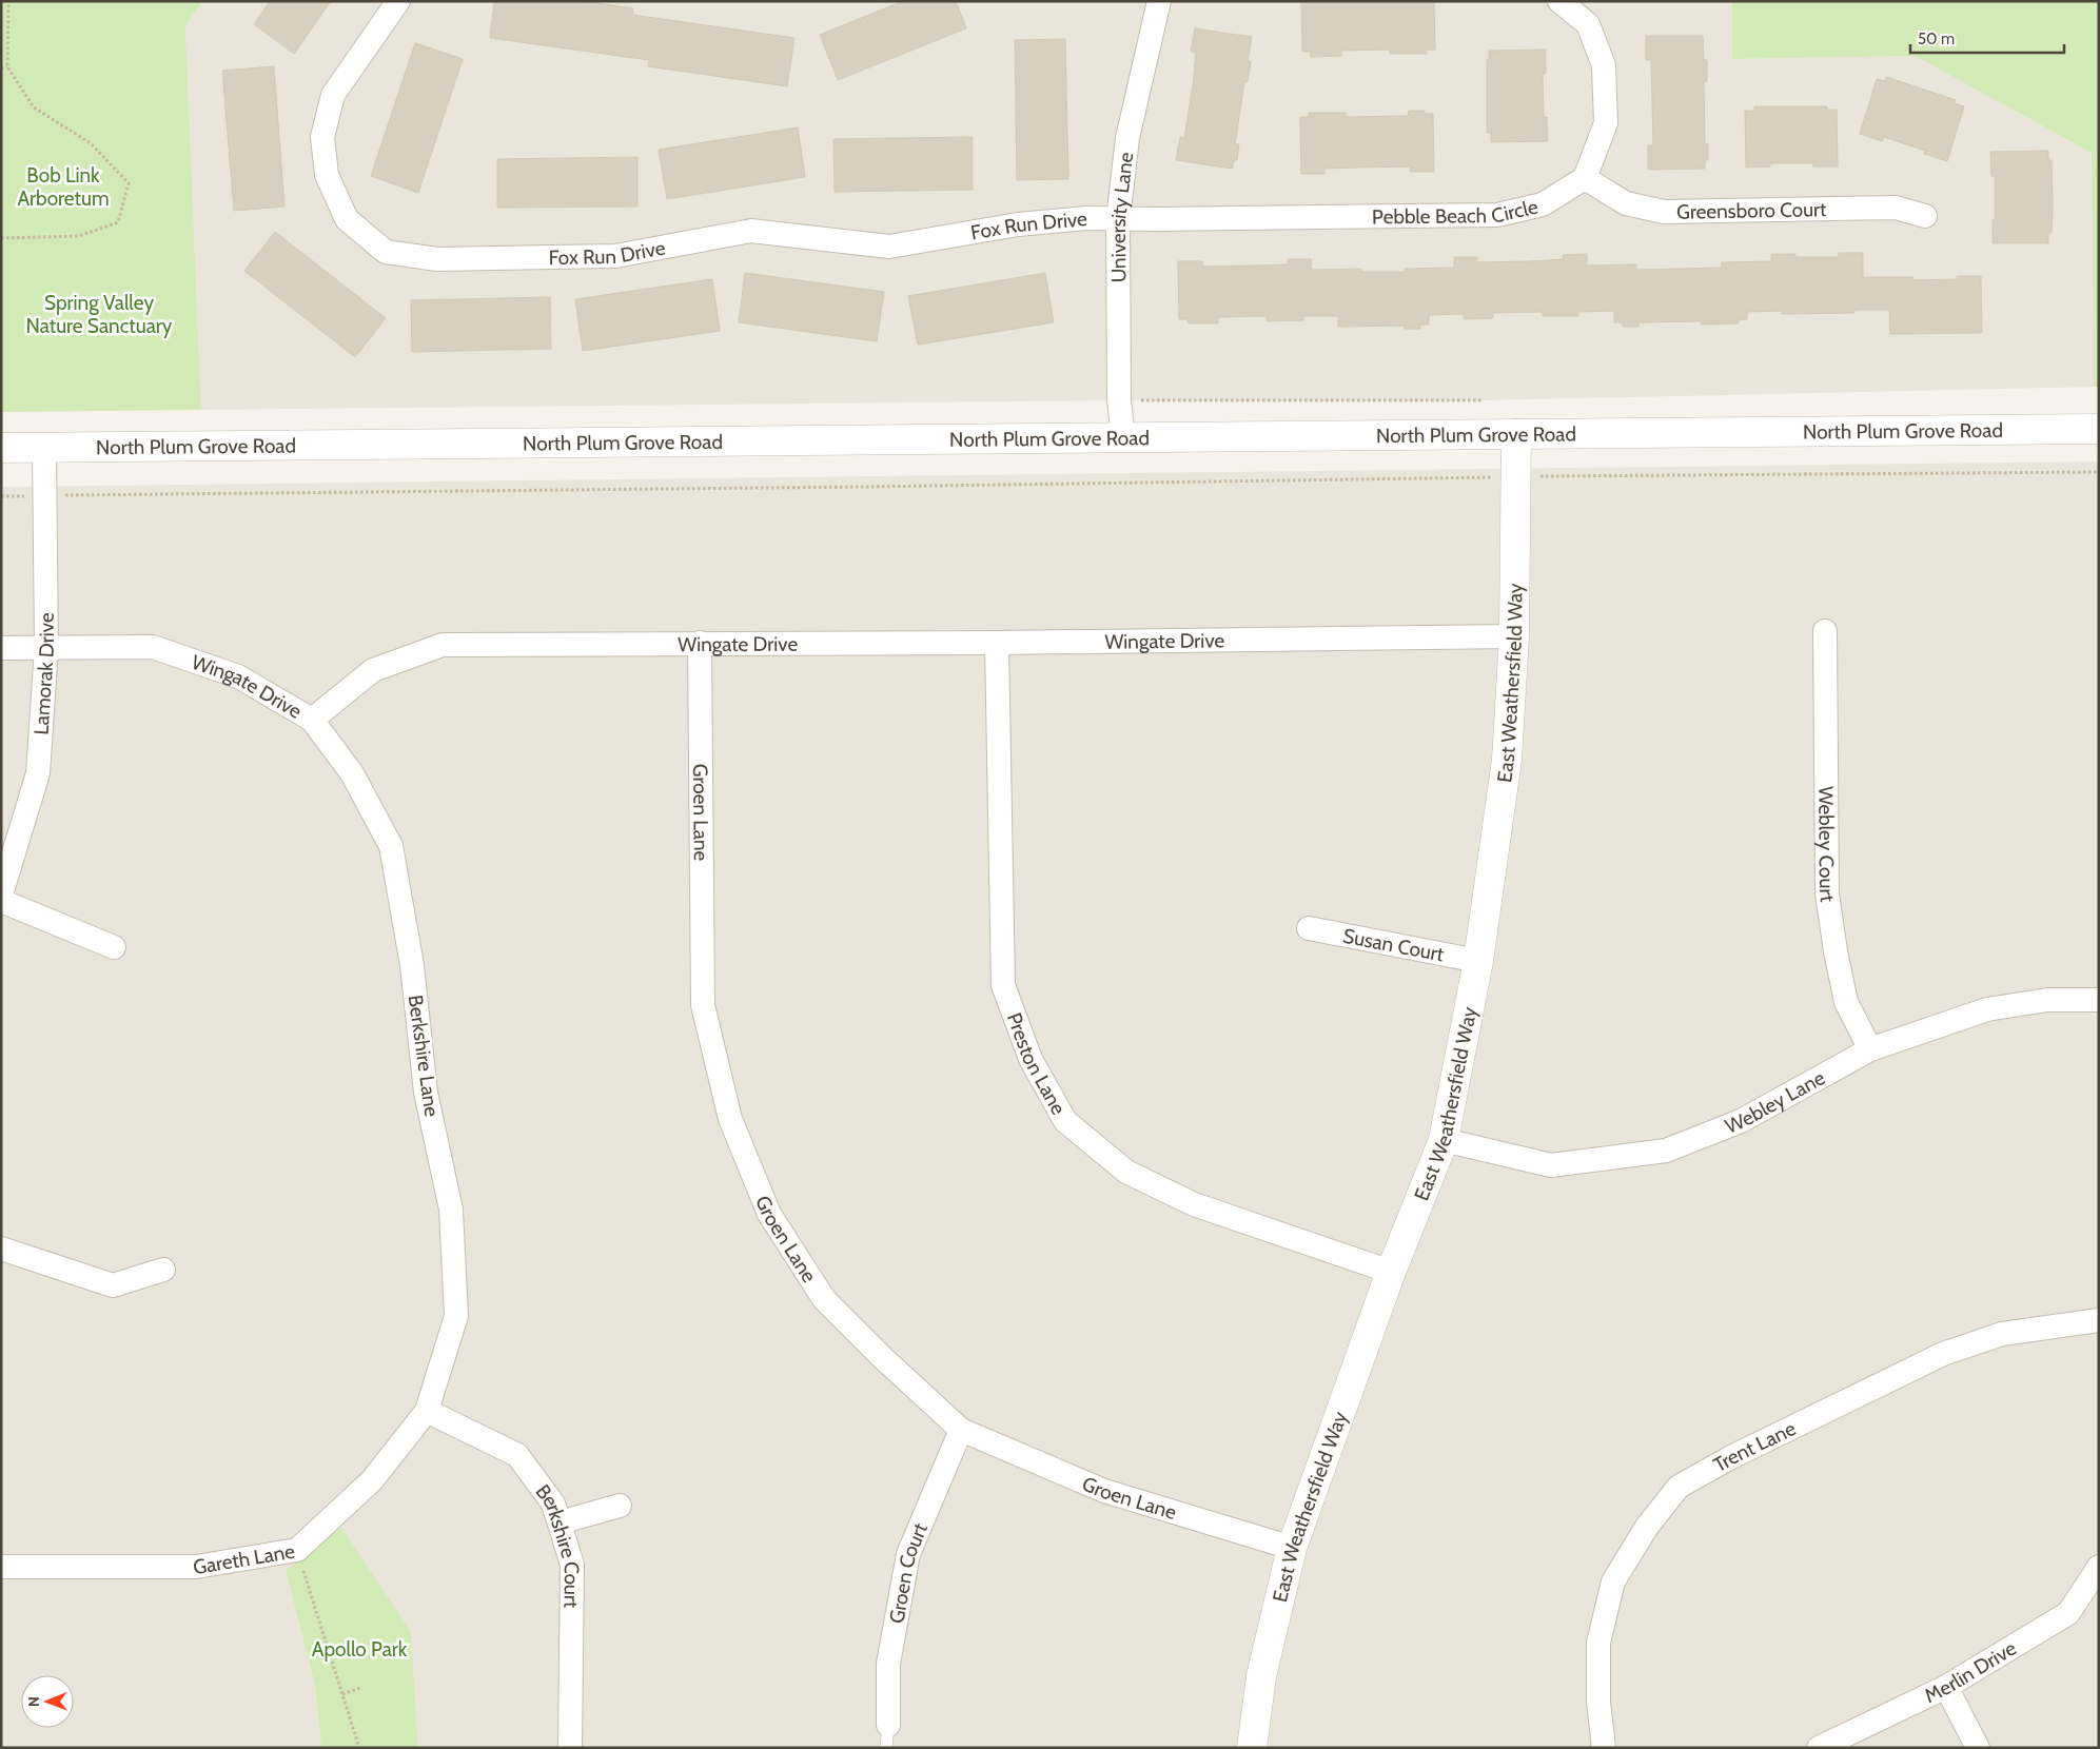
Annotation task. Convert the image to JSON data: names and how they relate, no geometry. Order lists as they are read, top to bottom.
{
  "streets": {
    "street": [
      "Pebble Beach Circle",
      "Greensboro Court",
      "University Lane",
      "Fox Run Drive",
      "North Plum Grove Road",
      "Wingate Drive",
      "Lamorak Drive",
      "East Weathersfield Way",
      "Groen Lane",
      "Webley Court",
      "Susan Court",
      "Berkshire Lane",
      "Preston Lane",
      "Webley Lane",
      "Trent Lane",
      "Berkshire Court",
      "Gareth Lane",
      "Groen Court",
      "Merlin Drive"
    ]
  },
  "crossings": [
    ["Pebble Beach Circle", "Greensboro Court"],
    ["Pebble Beach Circle", "University Lane"],
    ["Pebble Beach Circle", "Fox Run Drive"],
    ["University Lane", "Fox Run Drive"],
    ["University Lane", "North Plum Grove Road"],
    ["North Plum Grove Road", "Lamorak Drive"],
    ["North Plum Grove Road", "East Weathersfield Way"],
    ["Wingate Drive", "Lamorak Drive"],
    ["Wingate Drive", "East Weathersfield Way"],
    ["Wingate Drive", "Groen Lane"],
    ["Wingate Drive", "Berkshire Lane"],
    ["Wingate Drive", "Preston Lane"],
    ["East Weathersfield Way", "Groen Lane"],
    ["East Weathersfield Way", "Susan Court"],
    ["East Weathersfield Way", "Preston Lane"],
    ["East Weathersfield Way", "Webley Lane"],
    ["Groen Lane", "Groen Court"],
    ["Webley Court", "Webley Lane"],
    ["Berkshire Lane", "Berkshire Court"],
    ["Berkshire Lane", "Gareth Lane"],
    ["Berkshire Court", "Gareth Lane"]
  ],
  "parks": ["Bob Link Arboretum", "Spring Valley Nature Sanctuary", "Apollo Park"],
  "scale_bar": "50 m",
  "north": "left"
}
